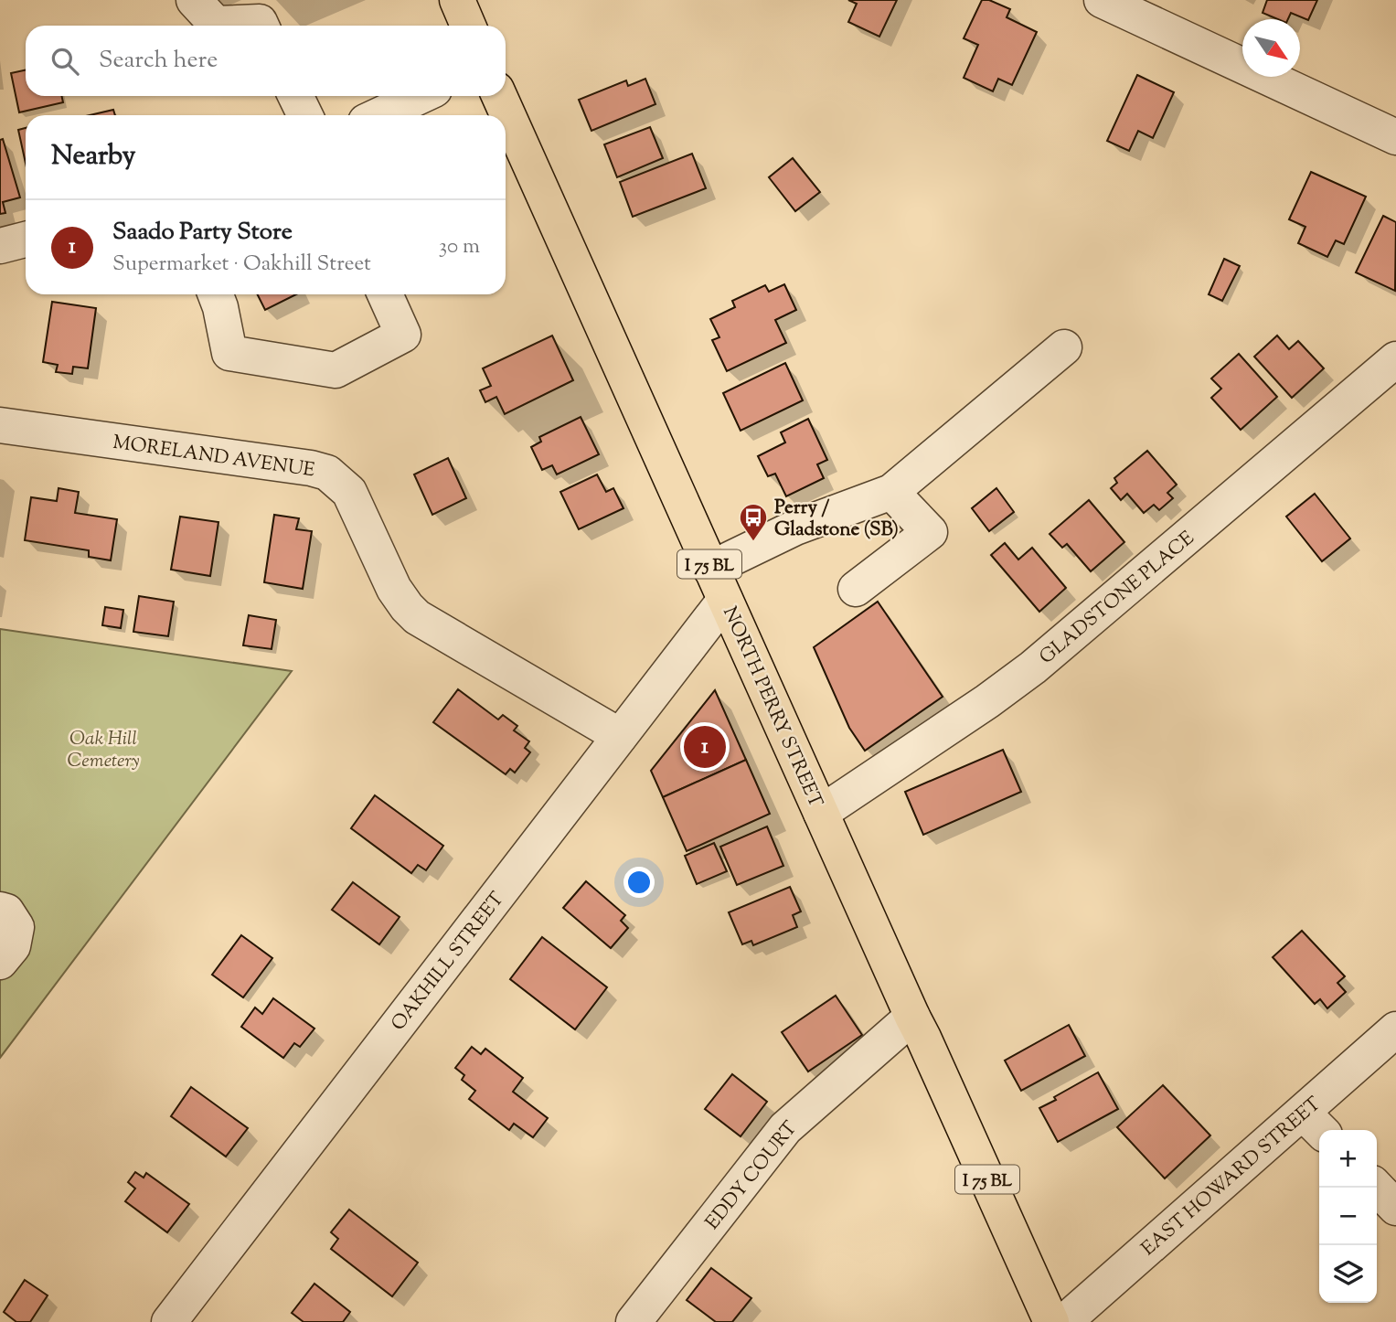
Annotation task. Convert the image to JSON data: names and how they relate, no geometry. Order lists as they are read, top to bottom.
{
  "streets": {
    "main road": ["I 75 BL", "NORTH PERRY STREET"],
    "street": [
      "MORELAND AVENUE",
      "GLADSTONE PLACE",
      "OAKHILL STREET",
      "EDDY COURT",
      "EAST HOWARD STREET"
    ]
  },
  "crossings": [
    ["MORELAND AVENUE", "OAKHILL STREET"],
    ["GLADSTONE PLACE", "NORTH PERRY STREET"],
    ["NORTH PERRY STREET", "OAKHILL STREET"],
    ["NORTH PERRY STREET", "EDDY COURT"]
  ],
  "parks": ["Oak Hill Cemetery"],
  "places": {
    "bus stop": ["Perry / Gladstone (SB)"]
  },
  "north": "bottom right",
  "page": {
    "search": "Search here",
    "heading": "Nearby",
    "list": [
      {
        "mark": "1",
        "name": "Saado Party Store",
        "note": "Supermarket · Oakhill Street",
        "value": "30 m"
      }
    ],
    "pins": "1",
    "map_buttons": ["+", "−"]
  }
}
